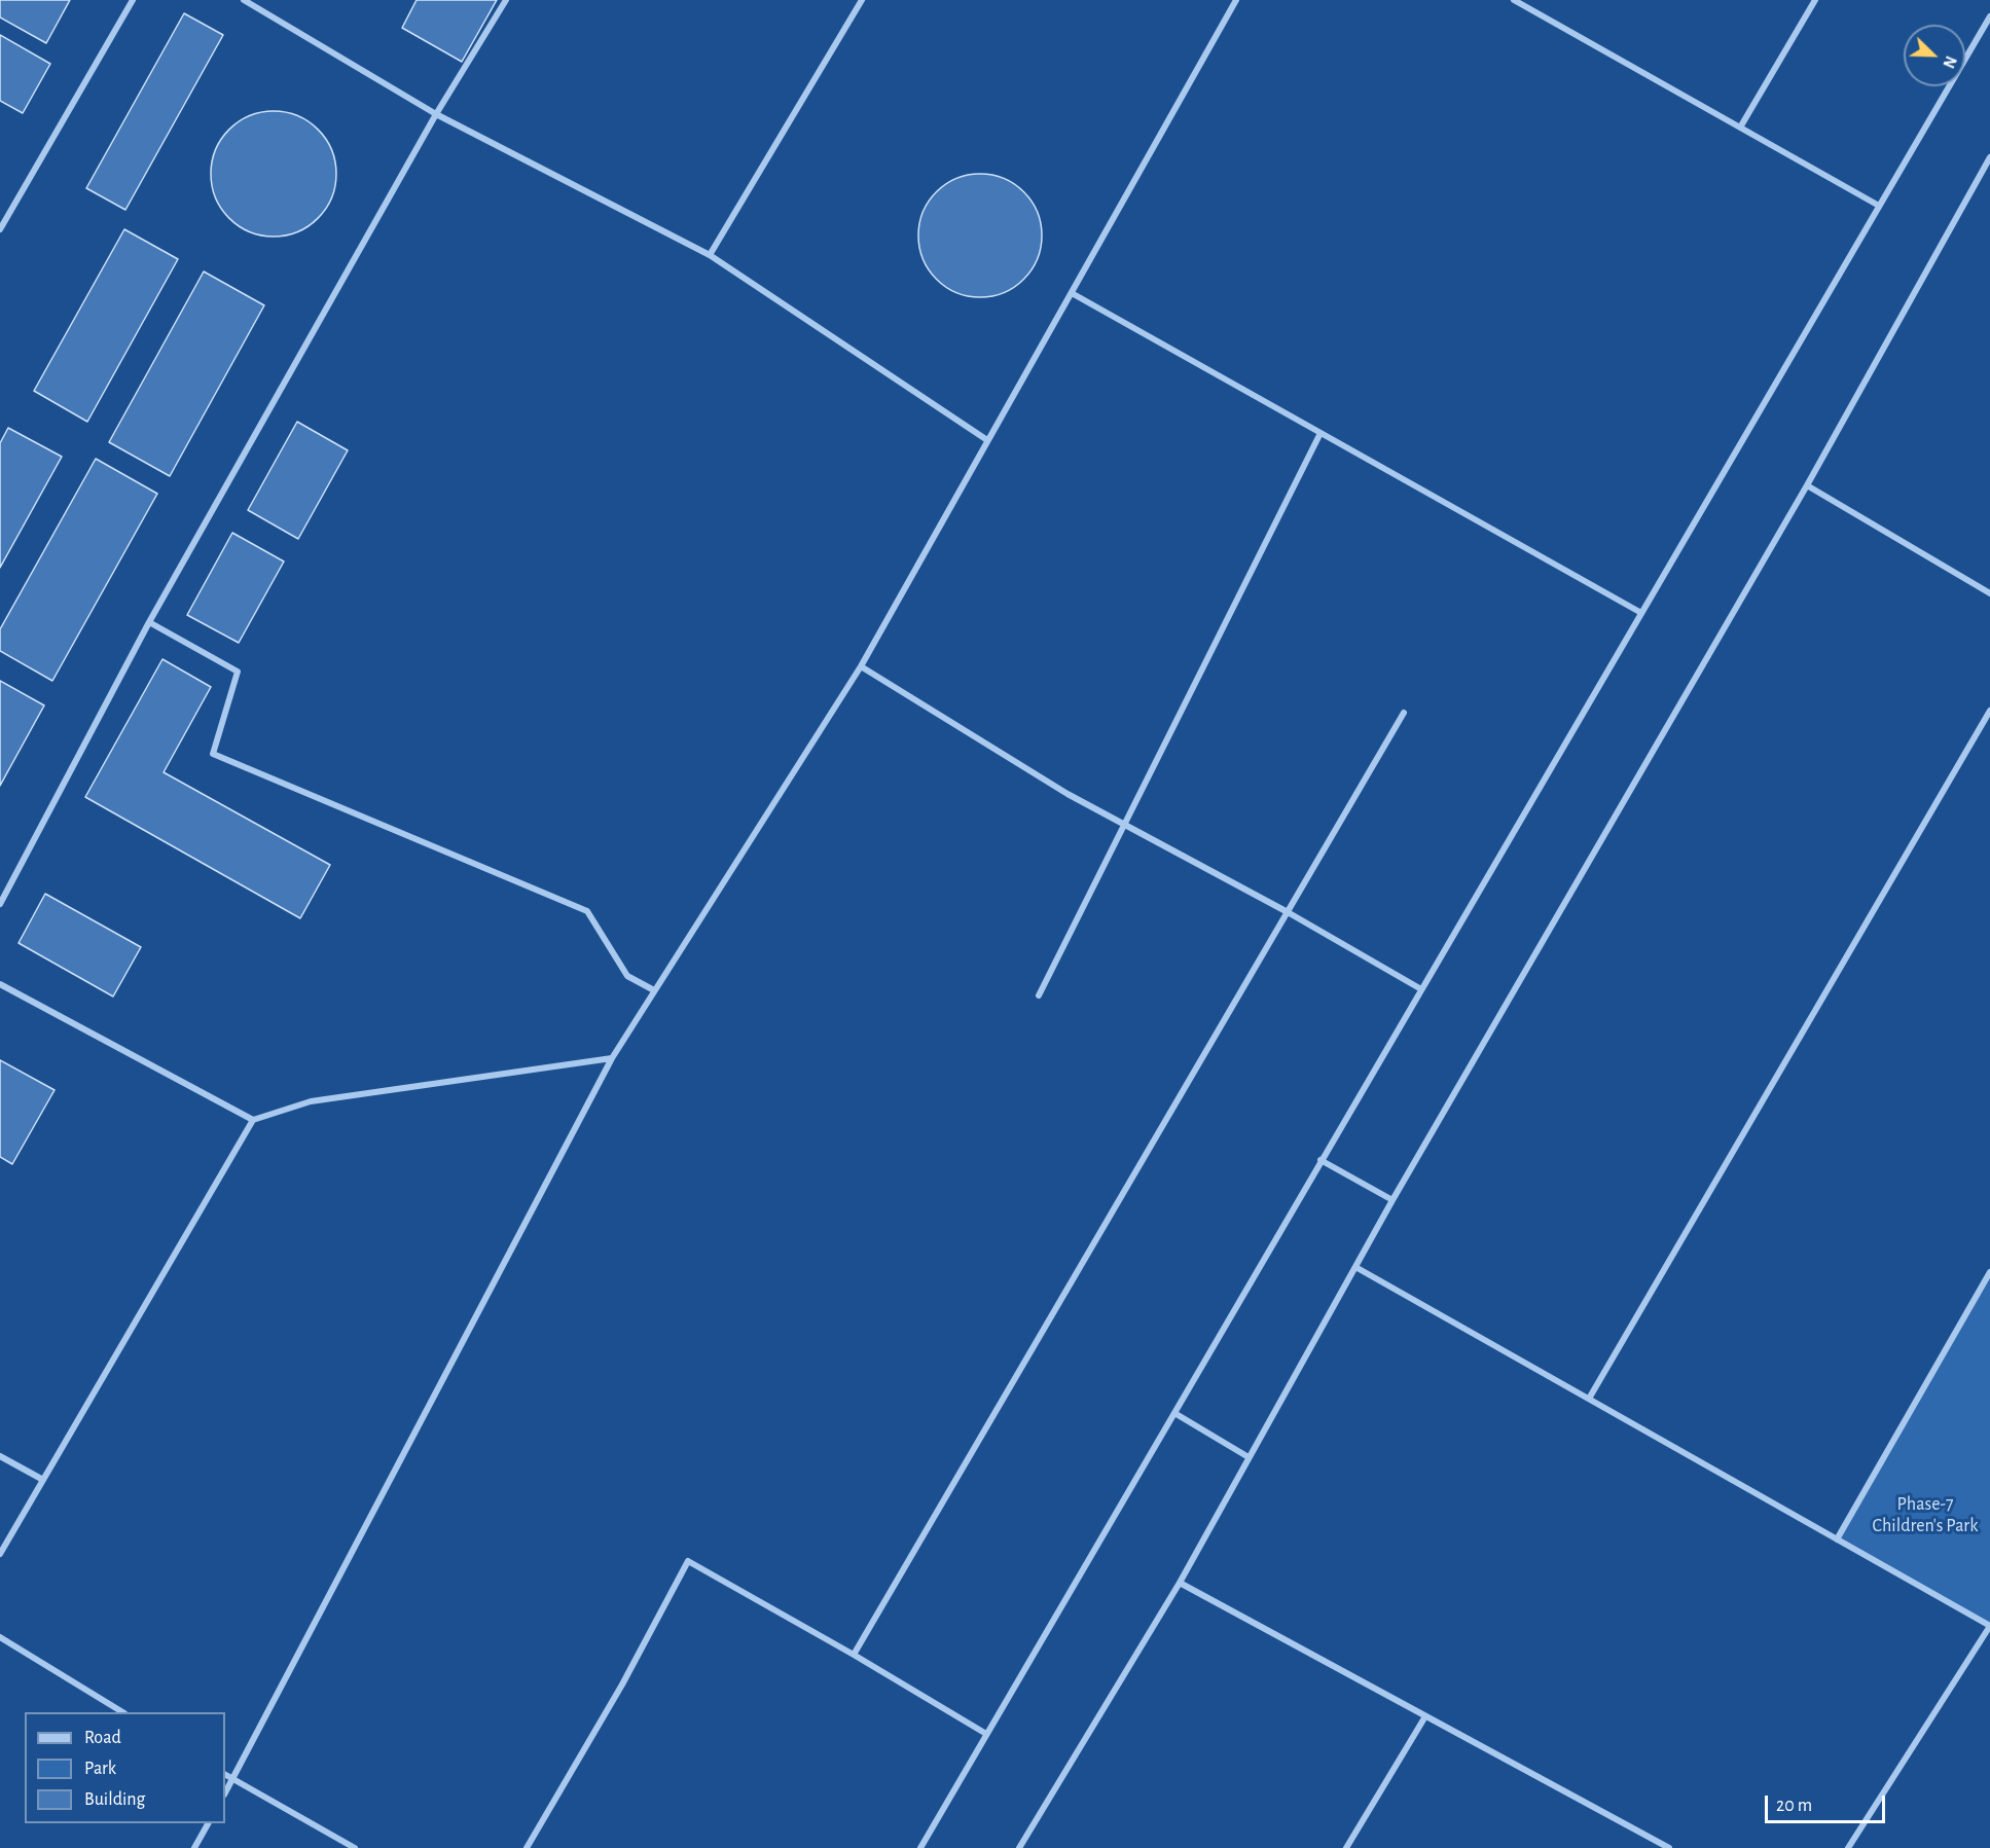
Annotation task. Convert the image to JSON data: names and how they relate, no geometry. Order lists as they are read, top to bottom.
{
  "parks": ["Phase-7 Children's Park"],
  "legend": ["Road", "Park", "Building"],
  "scale_bar": "20 m",
  "north": "bottom right"
}
